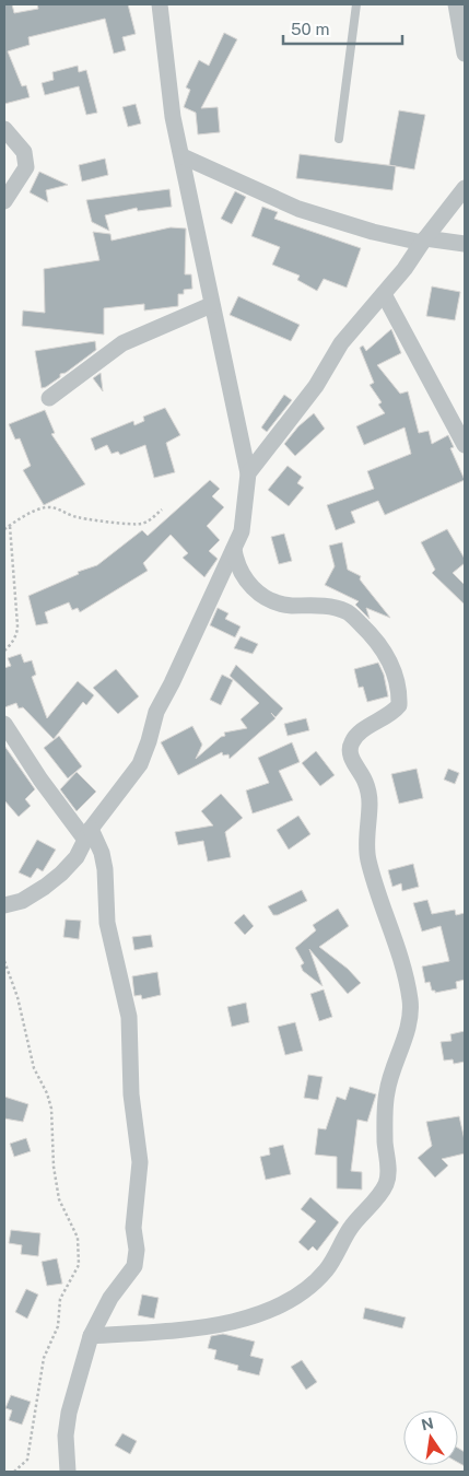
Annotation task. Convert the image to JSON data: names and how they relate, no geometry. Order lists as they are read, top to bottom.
{
  "scale_bar": "50 m",
  "north": "top"
}
